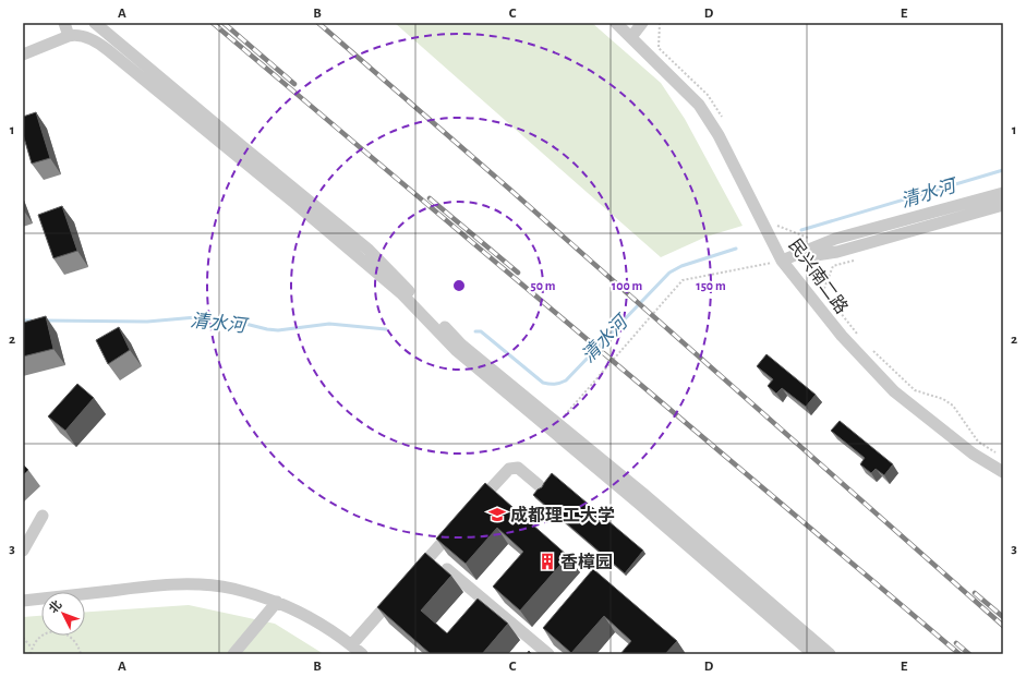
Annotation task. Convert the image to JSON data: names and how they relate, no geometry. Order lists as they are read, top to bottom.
{
  "streets": {
    "street": ["民兴南二路"]
  },
  "water": ["清水河"],
  "places": {
    "school or university": ["成都理工大学"],
    "building": ["香樟园"]
  },
  "north": "top left",
  "grid": {
    "columns": [
      "A",
      "B",
      "C",
      "D",
      "E"
    ],
    "rows": ["1", "2", "3"]
  },
  "rings": ["50 m", "100 m", "150 m"]
}
